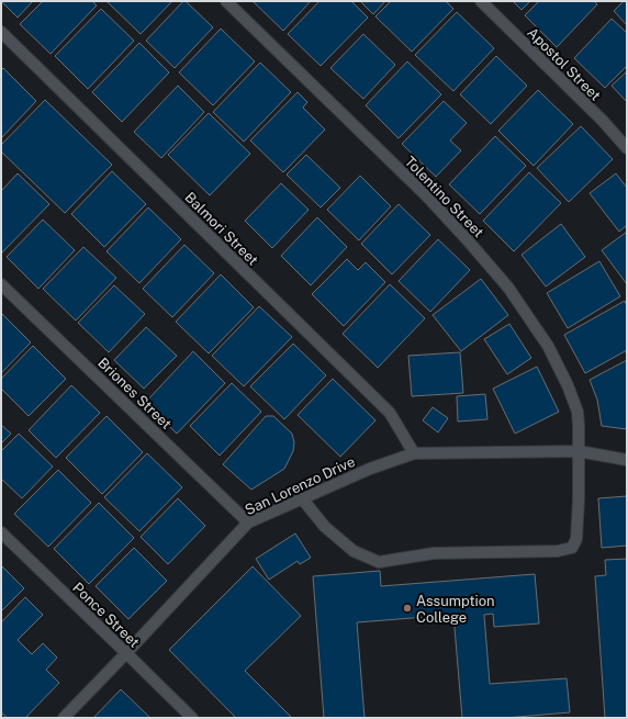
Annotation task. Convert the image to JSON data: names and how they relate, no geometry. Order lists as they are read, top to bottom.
{
  "streets": {
    "street": [
      "Apostol Street",
      "Tolentino Street",
      "Balmori Street",
      "Briones Street",
      "San Lorenzo Drive",
      "Ponce Street"
    ]
  },
  "crossings": [
    ["Tolentino Street", "San Lorenzo Drive"],
    ["Balmori Street", "San Lorenzo Drive"],
    ["Briones Street", "San Lorenzo Drive"],
    ["San Lorenzo Drive", "Ponce Street"]
  ],
  "places": ["Assumption College"]
}
